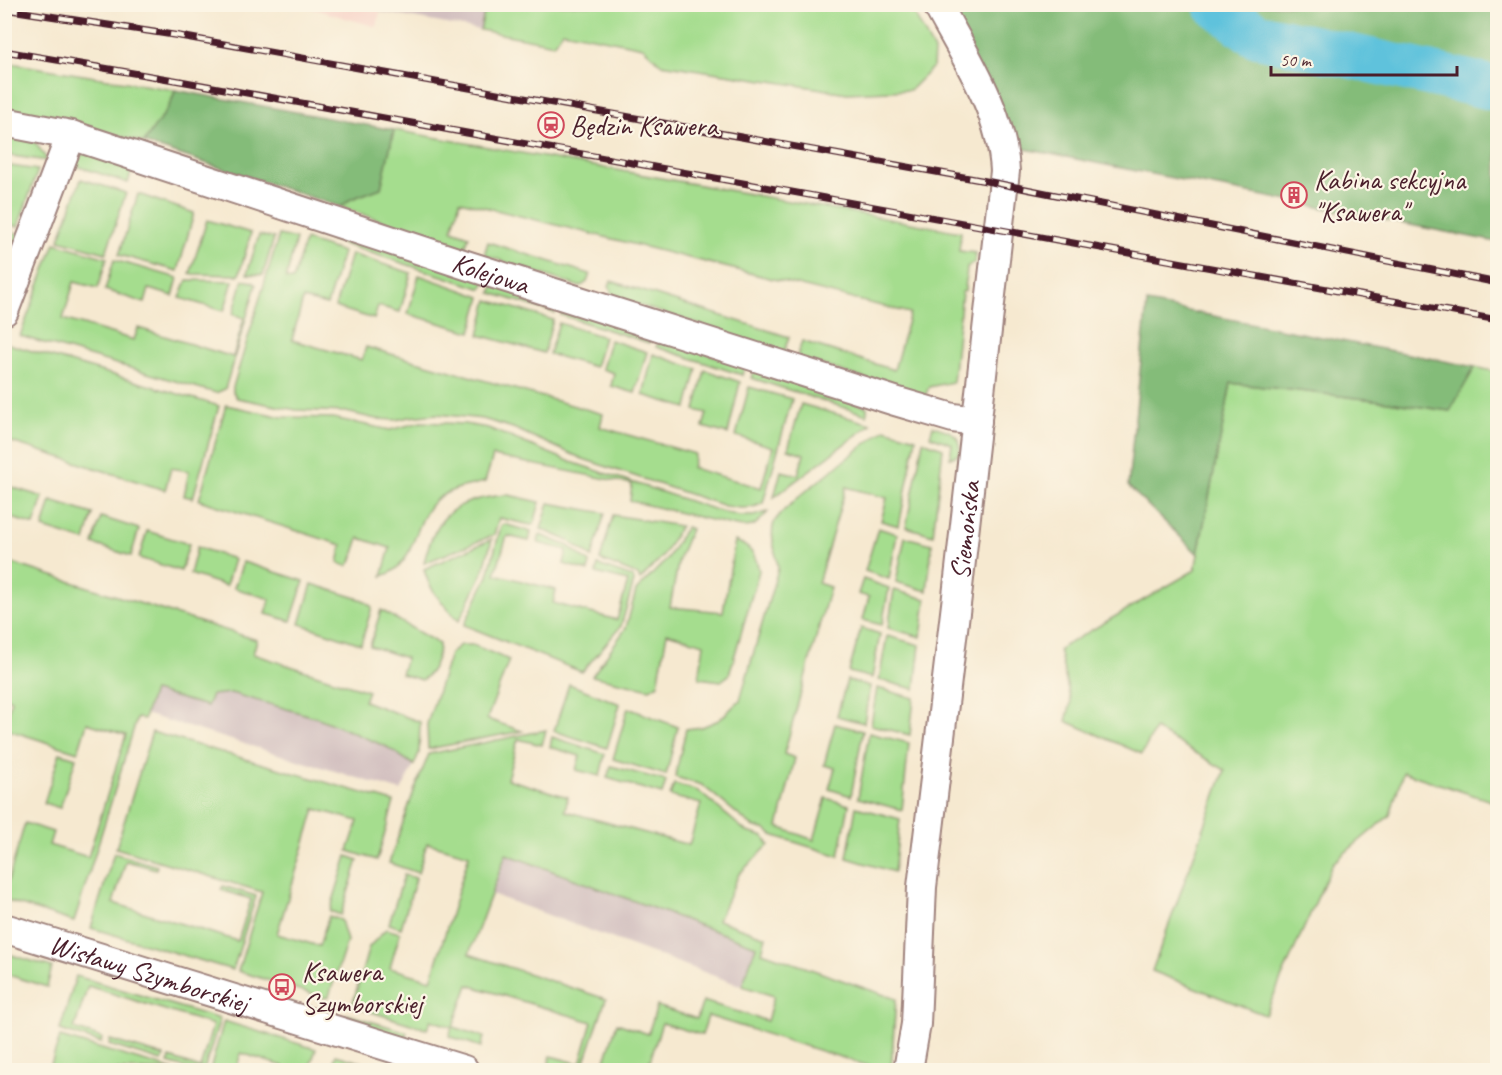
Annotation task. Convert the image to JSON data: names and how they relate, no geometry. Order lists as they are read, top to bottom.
{
  "streets": {
    "street": ["Kolejowa", "Siemońska", "Wisławy Szymborskiej"]
  },
  "crossings": [
    ["Kolejowa", "Siemońska"]
  ],
  "places": {
    "station": ["Będzin Ksawera"],
    "building": ["Kabina sekcyjna \"Ksawera\""],
    "bus stop": ["Ksawera Szymborskiej"]
  },
  "scale_bar": "50 m"
}
